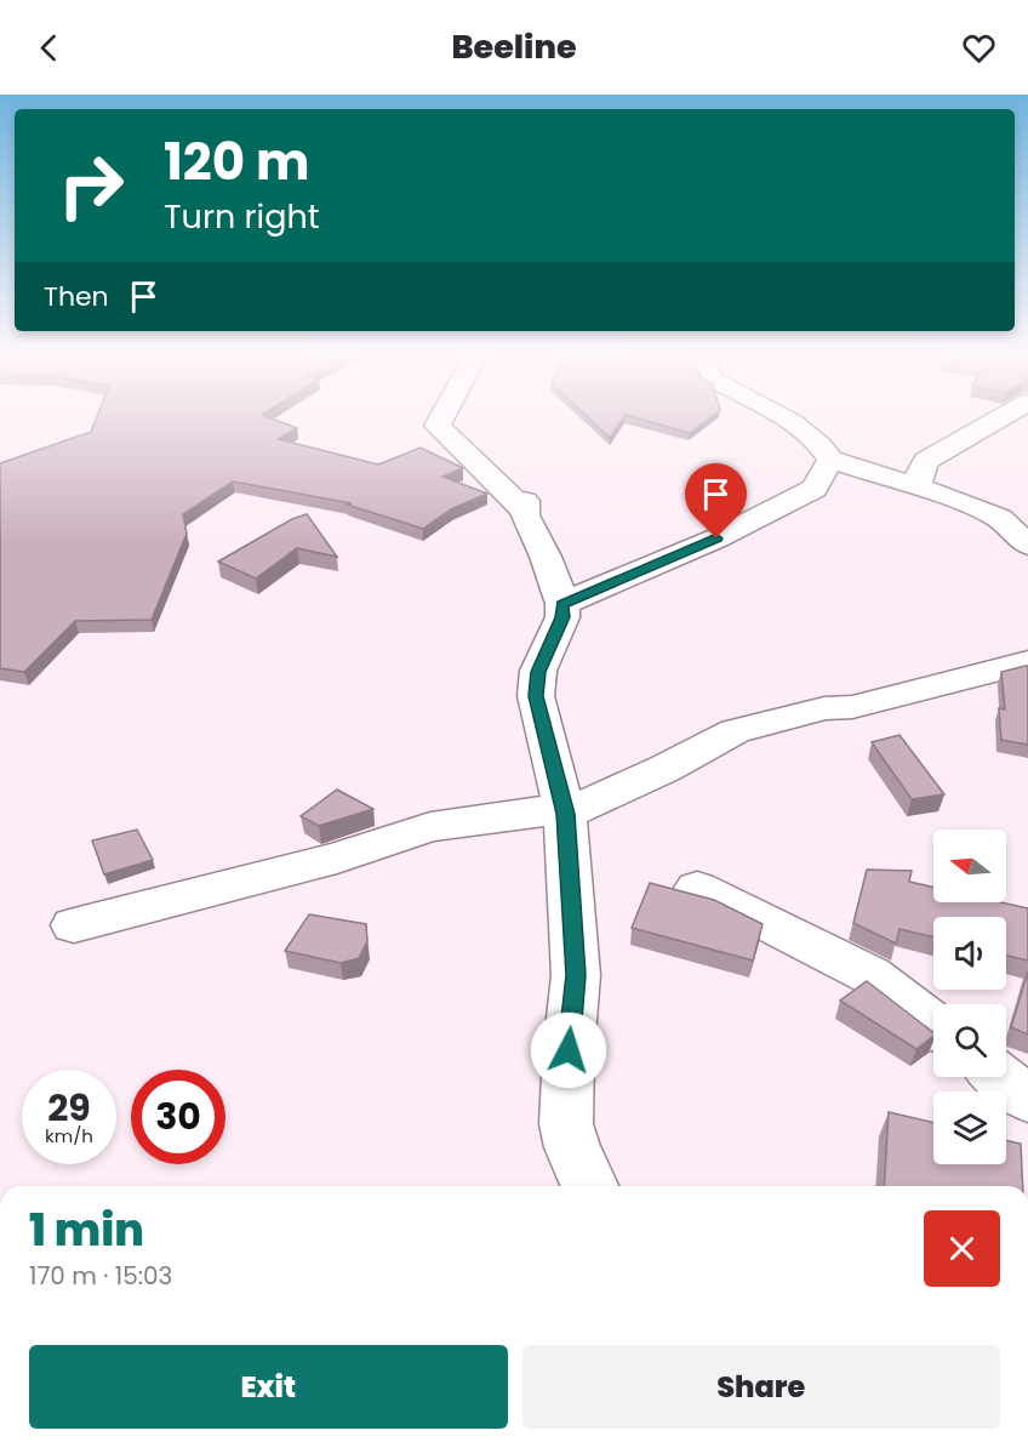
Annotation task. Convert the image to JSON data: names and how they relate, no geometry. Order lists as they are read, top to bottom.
{
  "north": "left",
  "page": {
    "header": "Beeline",
    "turn": ["120 m", "Turn right"],
    "then": "Then",
    "speed": "29 km/h",
    "limit": "30",
    "heading": ["1 min", "170 m · 15:03"],
    "buttons": ["Exit", "Share"]
  }
}
